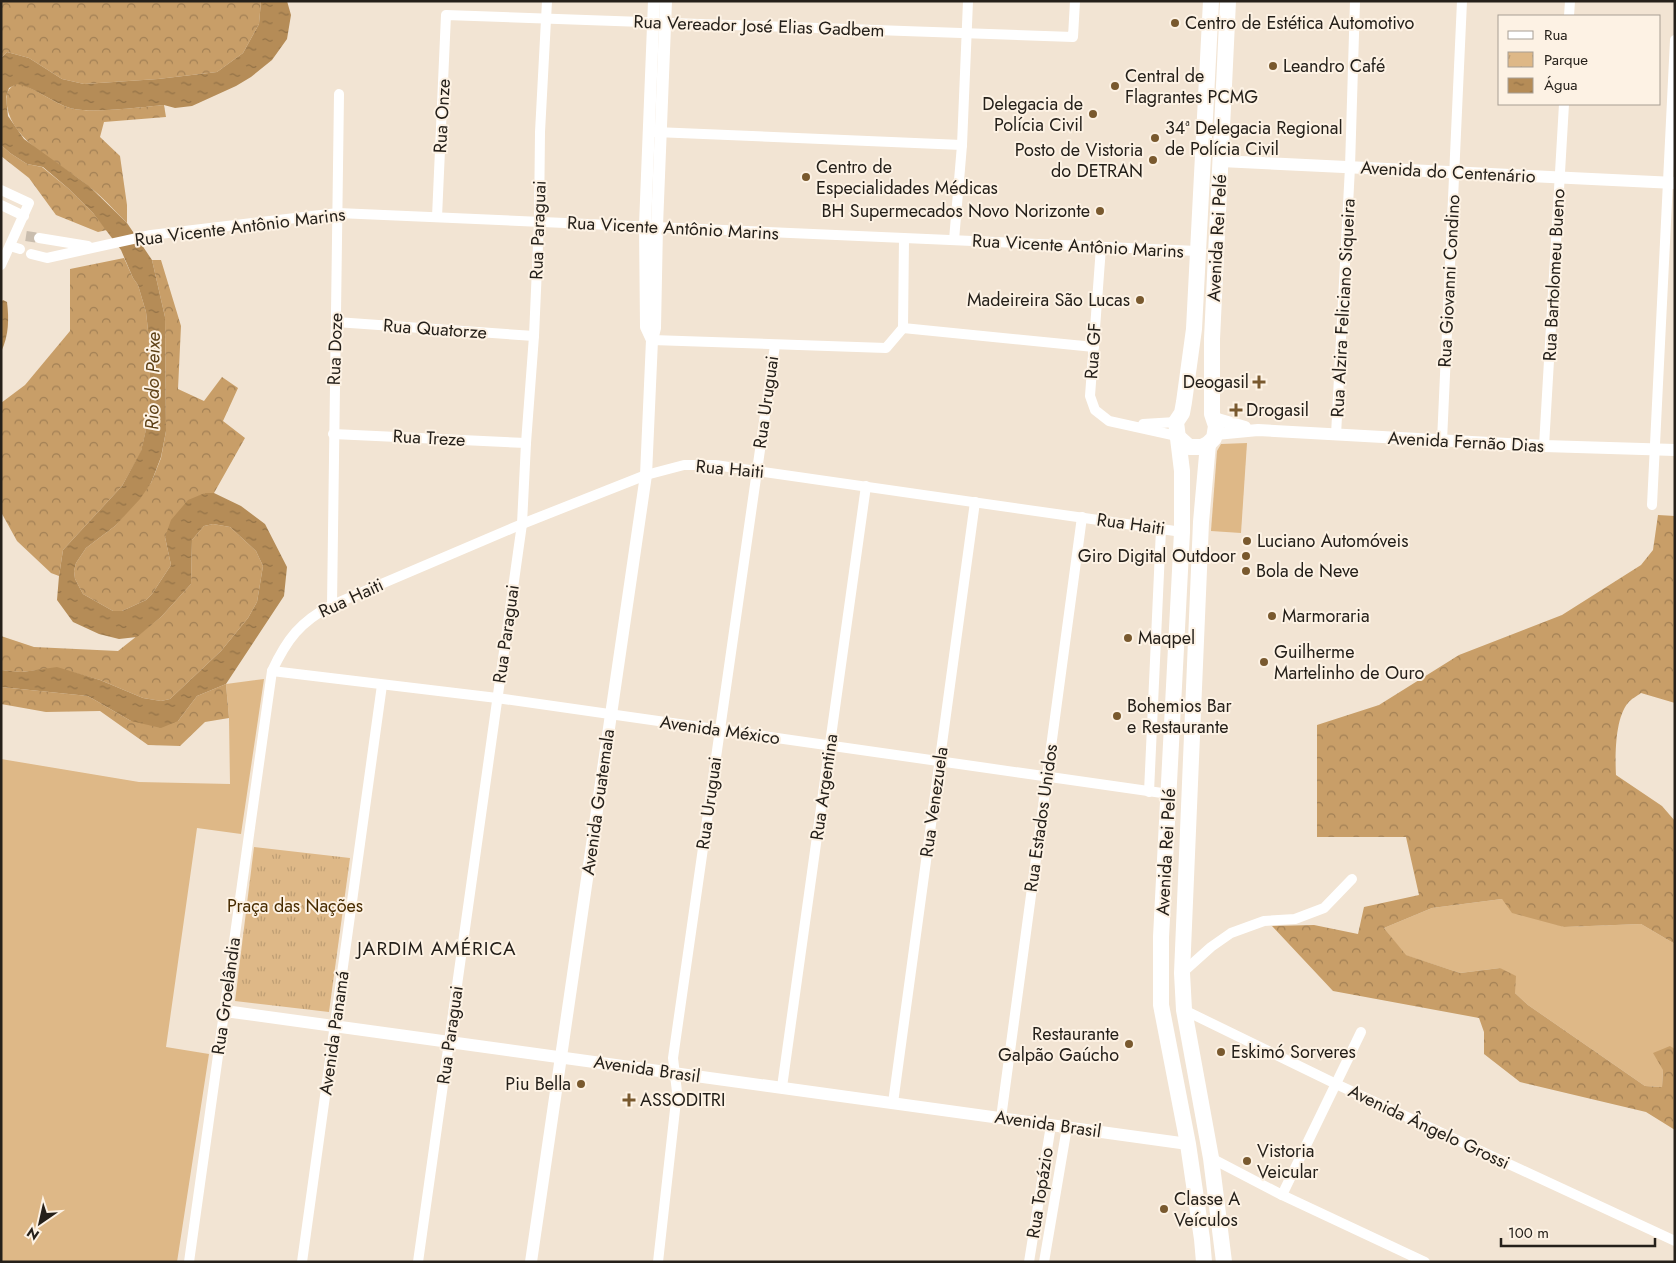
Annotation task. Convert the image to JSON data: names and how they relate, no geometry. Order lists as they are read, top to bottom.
{
  "streets": {
    "main road": ["Avenida Rei Pelé"],
    "street": [
      "Rua Vereador José Elias Gadbem",
      "Rua Onze",
      "Avenida do Centenário",
      "Rua Vicente Antônio Marins",
      "Rua Paraguai",
      "Rua Bartolomeu Bueno",
      "Rua Giovanni Condino",
      "Rua Alzira Feliciano Siqueira",
      "Rua Quatorze",
      "Rua Doze",
      "Rua GF",
      "Rua Uruguai",
      "Rua Treze",
      "Avenida Fernão Dias",
      "Rua Haiti",
      "Avenida México",
      "Rua Argentina",
      "Avenida Guatemala",
      "Rua Venezuela",
      "Rua Estados Unidos",
      "Rua Groelândia",
      "Avenida Panamá",
      "Avenida Brasil",
      "Avenida Ângelo Grossi",
      "Rua Topázio"
    ]
  },
  "crossings": [
    ["Rua Vereador José Elias Gadbem", "Rua Onze"],
    ["Rua Vereador José Elias Gadbem", "Rua Paraguai"],
    ["Rua Vereador José Elias Gadbem", "Avenida Guatemala"],
    ["Rua Onze", "Rua Vicente Antônio Marins"],
    ["Avenida do Centenário", "Avenida Rei Pelé"],
    ["Avenida do Centenário", "Rua Bartolomeu Bueno"],
    ["Avenida do Centenário", "Rua Giovanni Condino"],
    ["Avenida do Centenário", "Rua Alzira Feliciano Siqueira"],
    ["Rua Vicente Antônio Marins", "Rua Paraguai"],
    ["Rua Vicente Antônio Marins", "Avenida Rei Pelé"],
    ["Rua Vicente Antônio Marins", "Rua Doze"],
    ["Rua Vicente Antônio Marins", "Rua GF"],
    ["Rua Vicente Antônio Marins", "Avenida Guatemala"],
    ["Rua Paraguai", "Rua Quatorze"],
    ["Rua Paraguai", "Rua Treze"],
    ["Rua Paraguai", "Rua Haiti"],
    ["Rua Paraguai", "Avenida México"],
    ["Rua Paraguai", "Avenida Brasil"],
    ["Avenida Rei Pelé", "Rua GF"],
    ["Avenida Rei Pelé", "Avenida Fernão Dias"],
    ["Avenida Rei Pelé", "Rua Haiti"],
    ["Avenida Rei Pelé", "Avenida México"],
    ["Avenida Rei Pelé", "Avenida Brasil"],
    ["Avenida Rei Pelé", "Avenida Ângelo Grossi"],
    ["Rua Bartolomeu Bueno", "Avenida Fernão Dias"],
    ["Rua Giovanni Condino", "Avenida Fernão Dias"],
    ["Rua Alzira Feliciano Siqueira", "Avenida Fernão Dias"],
    ["Rua Quatorze", "Rua Doze"],
    ["Rua Doze", "Rua Treze"],
    ["Rua Doze", "Rua Haiti"],
    ["Rua GF", "Avenida Fernão Dias"],
    ["Rua Uruguai", "Rua Haiti"],
    ["Rua Uruguai", "Avenida México"],
    ["Rua Uruguai", "Avenida Brasil"],
    ["Rua Haiti", "Avenida México"],
    ["Rua Haiti", "Rua Argentina"],
    ["Rua Haiti", "Avenida Guatemala"],
    ["Rua Haiti", "Rua Venezuela"],
    ["Rua Haiti", "Rua Estados Unidos"],
    ["Rua Haiti", "Rua Groelândia"],
    ["Avenida México", "Rua Argentina"],
    ["Avenida México", "Avenida Guatemala"],
    ["Avenida México", "Rua Venezuela"],
    ["Avenida México", "Rua Estados Unidos"],
    ["Avenida México", "Rua Groelândia"],
    ["Avenida México", "Avenida Panamá"],
    ["Rua Argentina", "Avenida Brasil"],
    ["Avenida Guatemala", "Avenida Brasil"],
    ["Rua Venezuela", "Avenida Brasil"],
    ["Rua Estados Unidos", "Avenida Brasil"],
    ["Rua Groelândia", "Avenida Brasil"],
    ["Avenida Panamá", "Avenida Brasil"],
    ["Avenida Brasil", "Rua Topázio"]
  ],
  "districts": ["JARDIM AMÉRICA"],
  "water": ["Rio do Peixe"],
  "parks": ["Praça das Nações"],
  "places": {
    "other": [
      "Centro de Estética Automotivo",
      "Leandro Café",
      "Central de Flagrantes PCMG",
      "Delegacia de Polícia Civil",
      "34ª Delegacia Regional de Polícia Civil",
      "Posto de Vistoria do DETRAN",
      "Centro de Especialidades Médicas",
      "BH Supermecados Novo Norizonte",
      "Madeireira São Lucas",
      "Luciano Automóveis",
      "Giro Digital Outdoor",
      "Bola de Neve",
      "Marmoraria",
      "Maqpel",
      "Guilherme Martelinho de Ouro",
      "Bohemios Bar e Restaurante",
      "Restaurante Galpão Gaúcho",
      "Eskimó Sorveres",
      "Piu Bella",
      "Vistoria Veicular",
      "Classe A Veículos"
    ],
    "health": ["Deogasil", "Drogasil", "ASSODITRI"]
  },
  "legend": ["Rua", "Parque", "Água"],
  "scale_bar": "100 m",
  "north": "bottom left"
}
